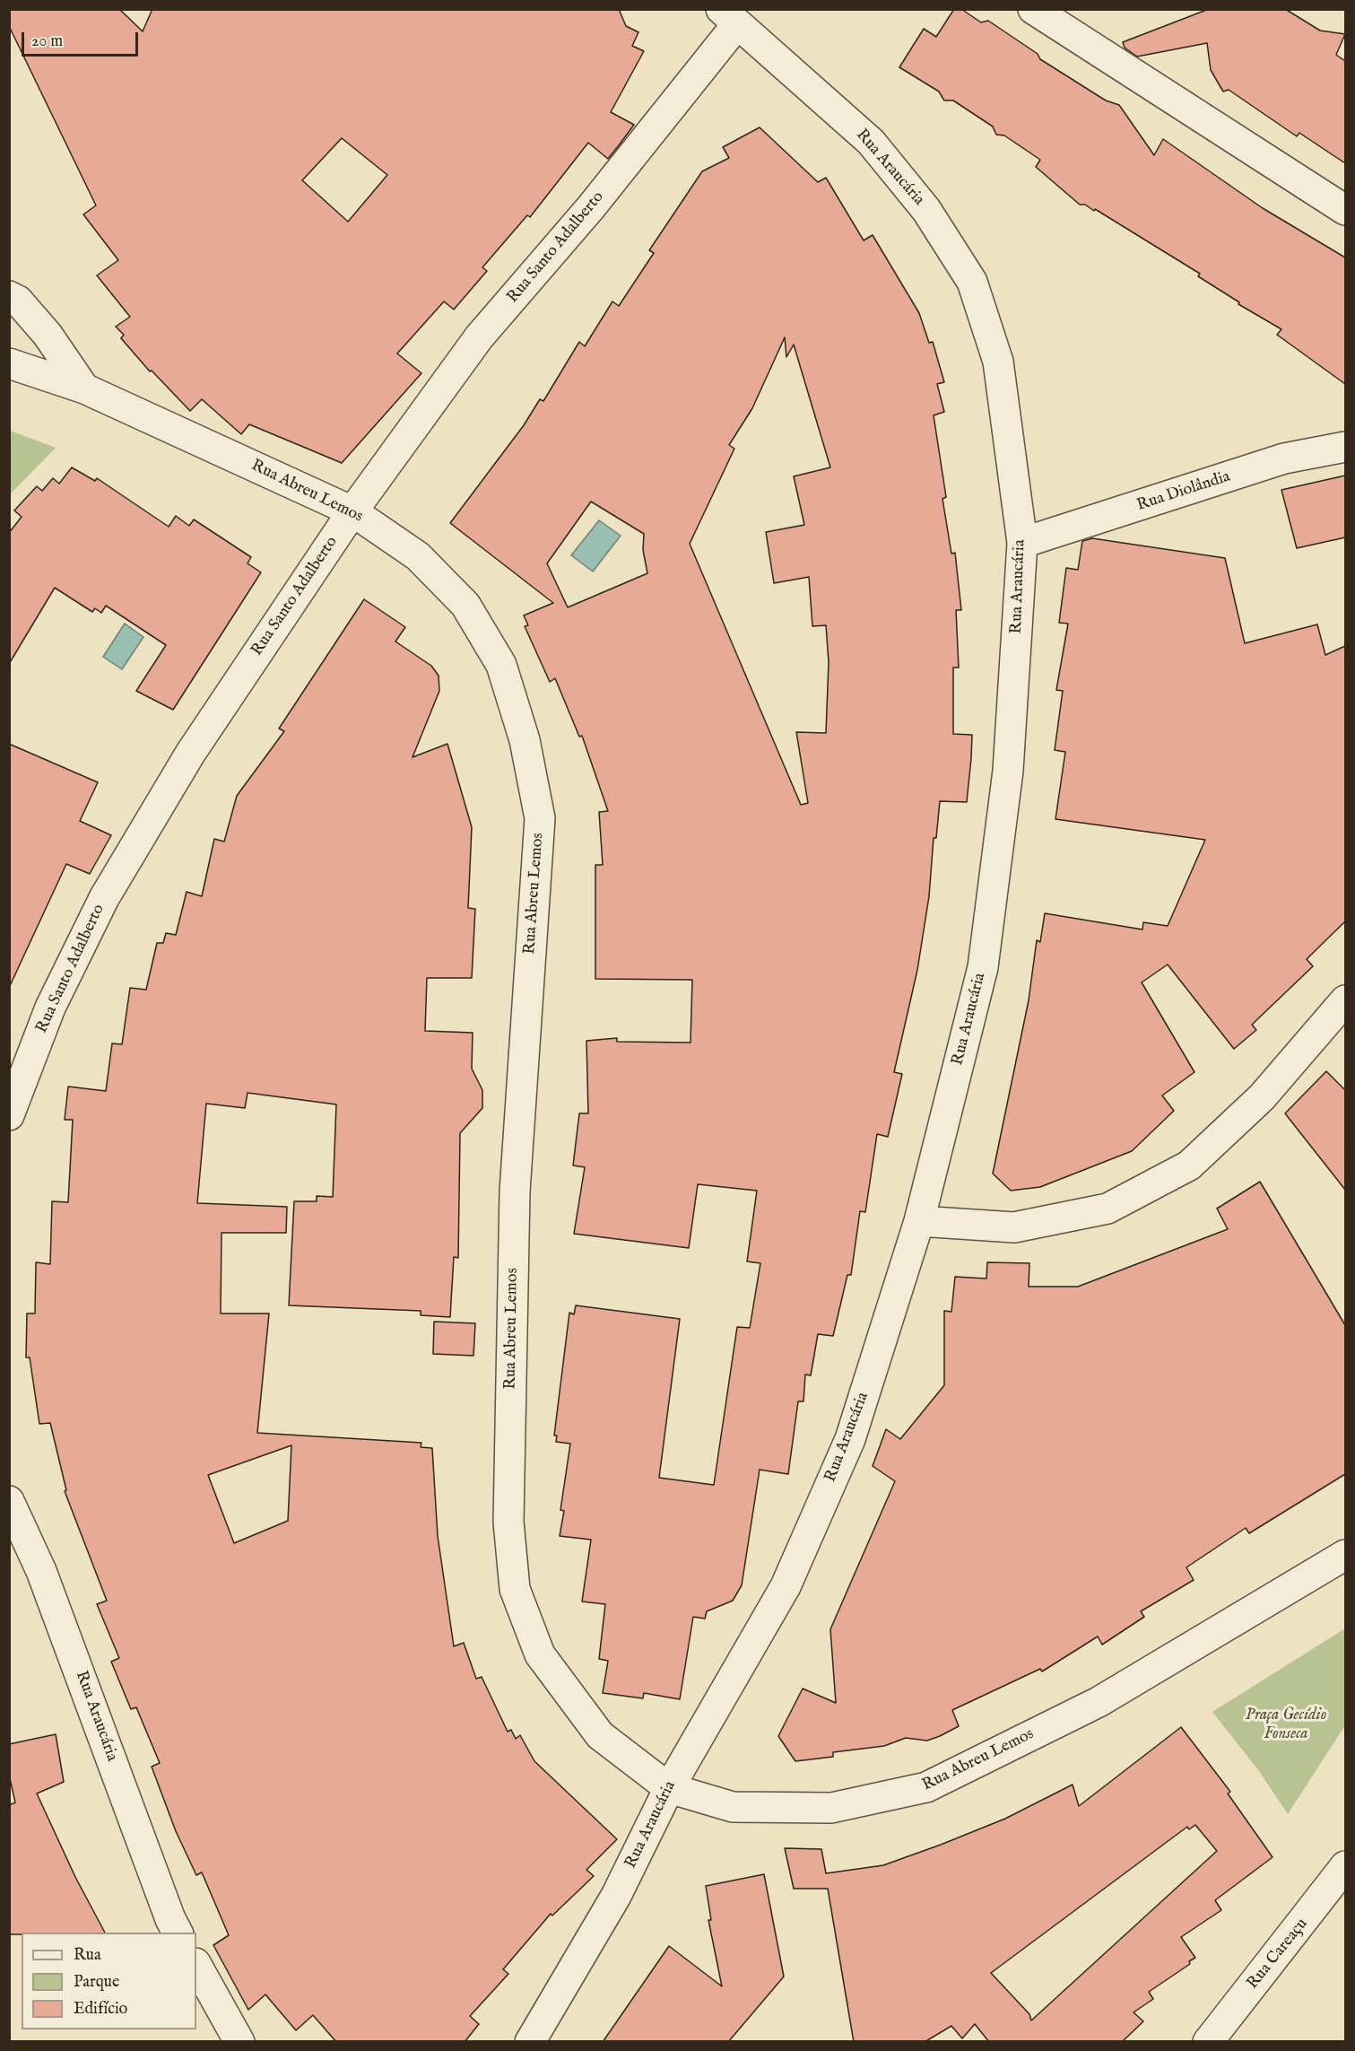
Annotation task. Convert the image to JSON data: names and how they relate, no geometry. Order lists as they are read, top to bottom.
{
  "streets": {
    "street": [
      "Rua Araucária",
      "Rua Santo Adalberto",
      "Rua Abreu Lemos",
      "Rua Diolândia",
      "Rua Careaçu"
    ]
  },
  "crossings": [
    ["Rua Araucária", "Rua Santo Adalberto"],
    ["Rua Araucária", "Rua Abreu Lemos"],
    ["Rua Araucária", "Rua Diolândia"],
    ["Rua Santo Adalberto", "Rua Abreu Lemos"]
  ],
  "parks": ["Praça Gecídio Fonseca"],
  "legend": ["Rua", "Parque", "Edifício"],
  "scale_bar": "20 m"
}
